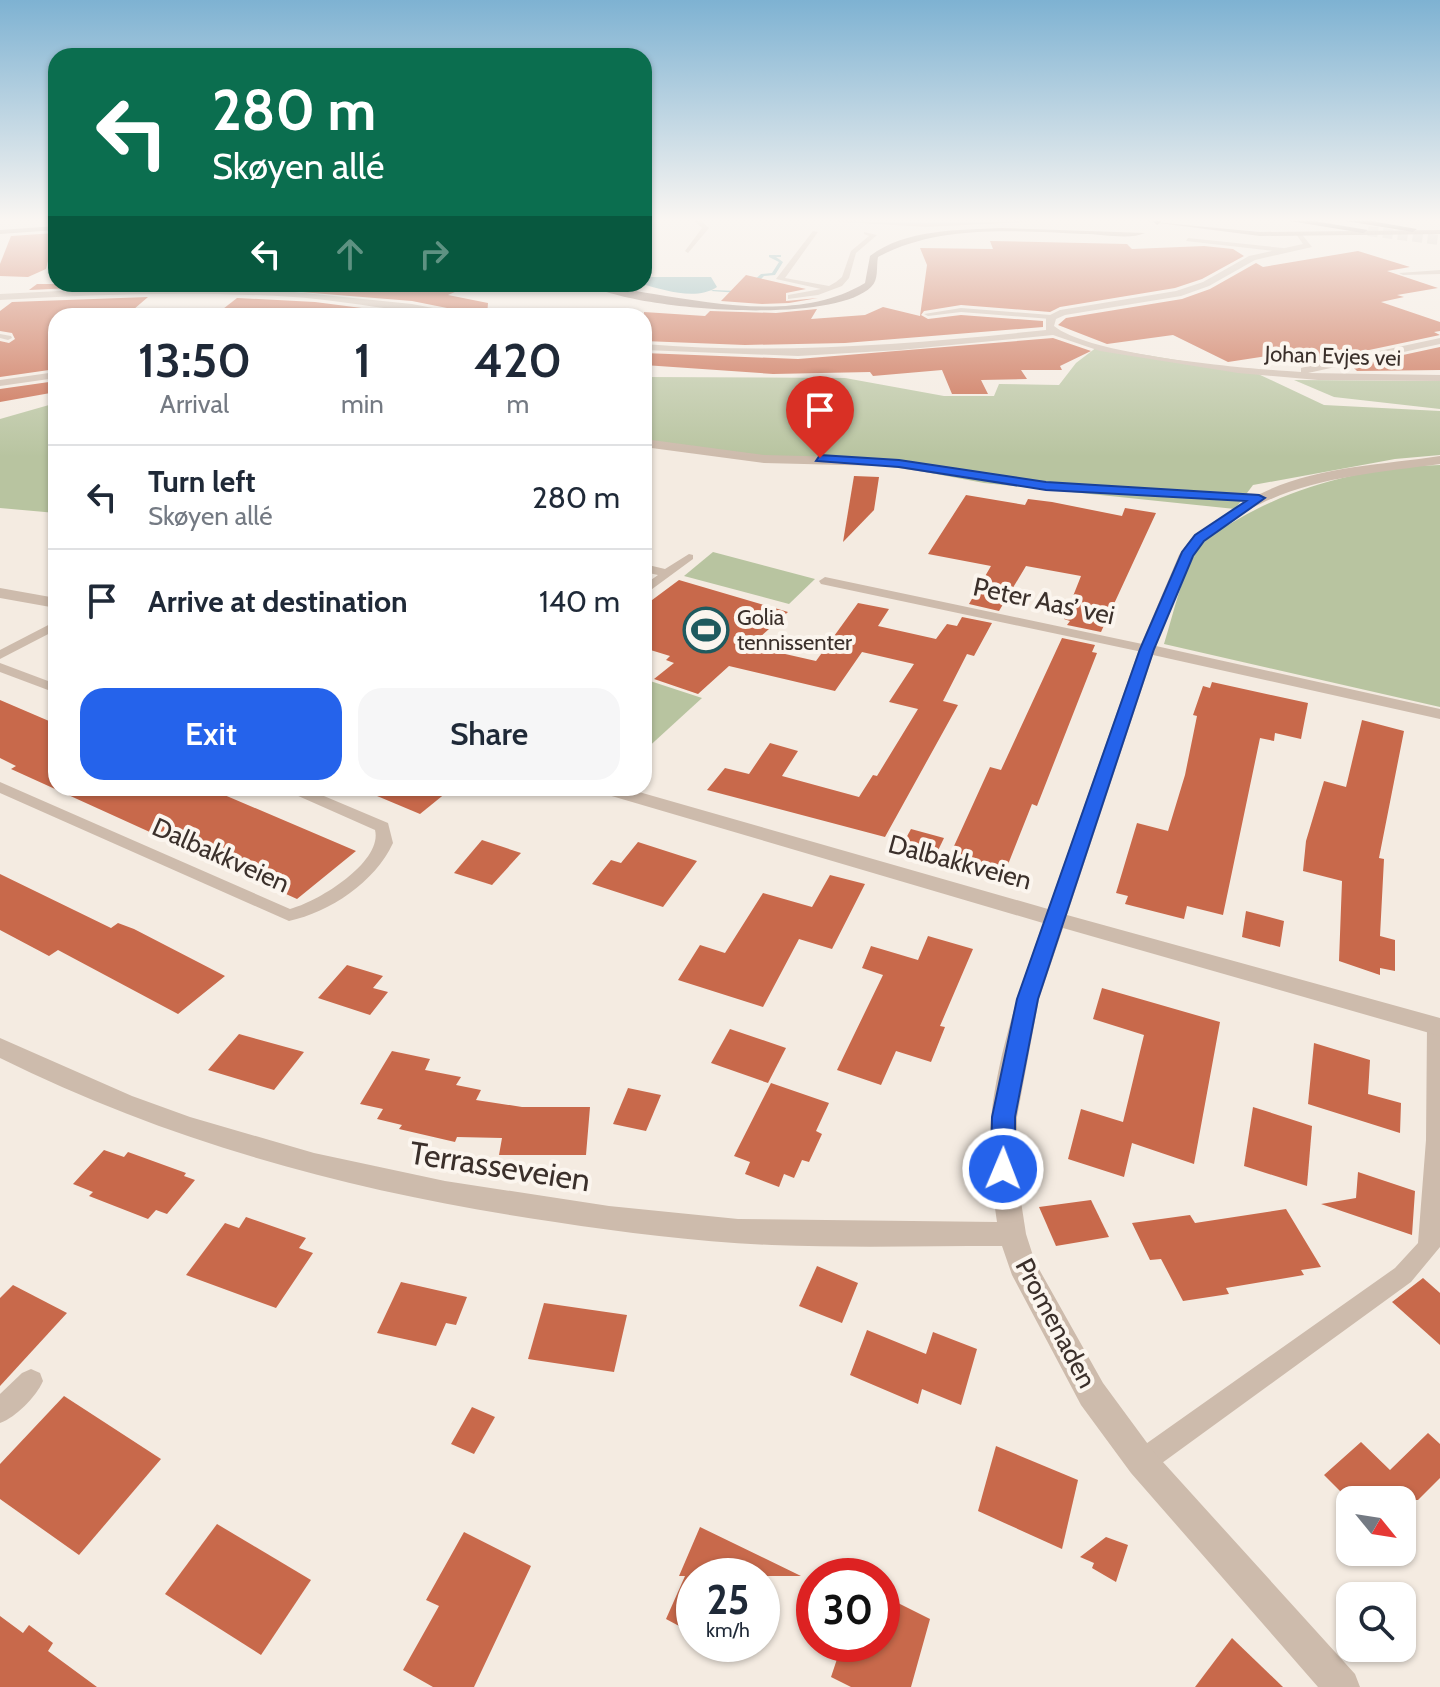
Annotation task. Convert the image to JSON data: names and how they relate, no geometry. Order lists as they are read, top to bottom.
{
  "streets": {
    "street": [
      "Johan Evjes vei",
      "Peter Aas’ vei",
      "Dalbakkveien",
      "Terrasseveien",
      "Promenaden"
    ]
  },
  "crossings": [
    ["Peter Aas’ vei", "Promenaden"],
    ["Dalbakkveien", "Promenaden"],
    ["Terrasseveien", "Promenaden"]
  ],
  "places": {
    "sports": ["Golia tennissenter"]
  },
  "north": "bottom right",
  "page": {
    "turn": ["280 m", "Skøyen allé"],
    "eta": [
      "13:50",
      "Arrival",
      "1",
      "min",
      "420",
      "m"
    ],
    "list": [
      {
        "name": "Turn left",
        "note": "Skøyen allé",
        "value": "280 m"
      },
      {
        "name": "Arrive at destination",
        "value": "140 m"
      }
    ],
    "buttons": ["Exit", "Share"],
    "speed": "25 km/h",
    "limit": "30"
  }
}
